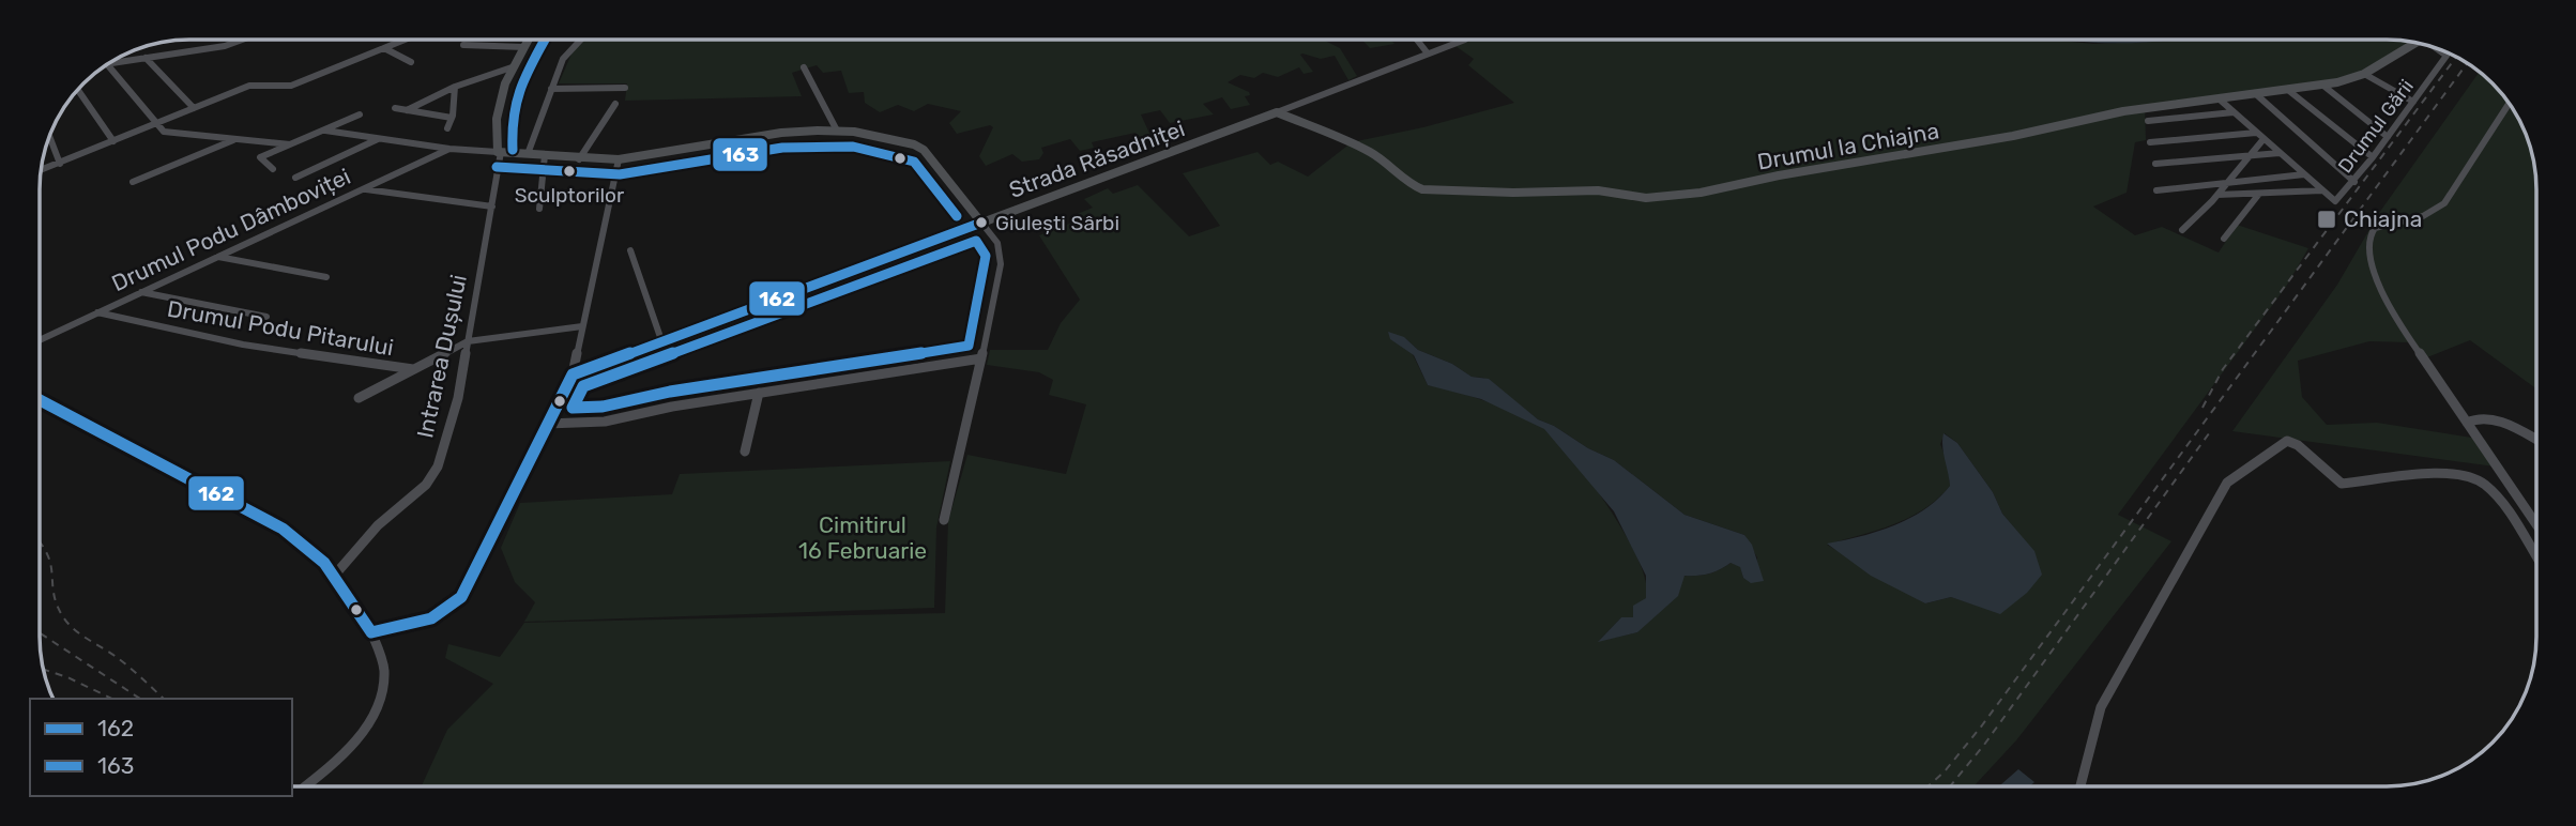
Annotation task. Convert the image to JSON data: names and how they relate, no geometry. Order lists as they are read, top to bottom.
{
  "streets": {
    "main road": ["Drumul la Chiajna", "Strada Răsadniței"],
    "street": [
      "Drumul Gării",
      "Drumul Podu Dâmboviței",
      "Drumul Podu Pitarului",
      "Intrarea Dușului"
    ]
  },
  "crossings": [
    ["Drumul la Chiajna", "Strada Răsadniței"],
    ["Drumul Podu Dâmboviței", "Drumul Podu Pitarului"]
  ],
  "parks": ["Cimitirul 16 Februarie"],
  "places": {
    "other": ["Sculptorilor", "Giulești Sârbi"],
    "transit": ["Chiajna"]
  },
  "lines": ["transit line 163", "transit line 162"],
  "legend": ["162", "163"]
}
